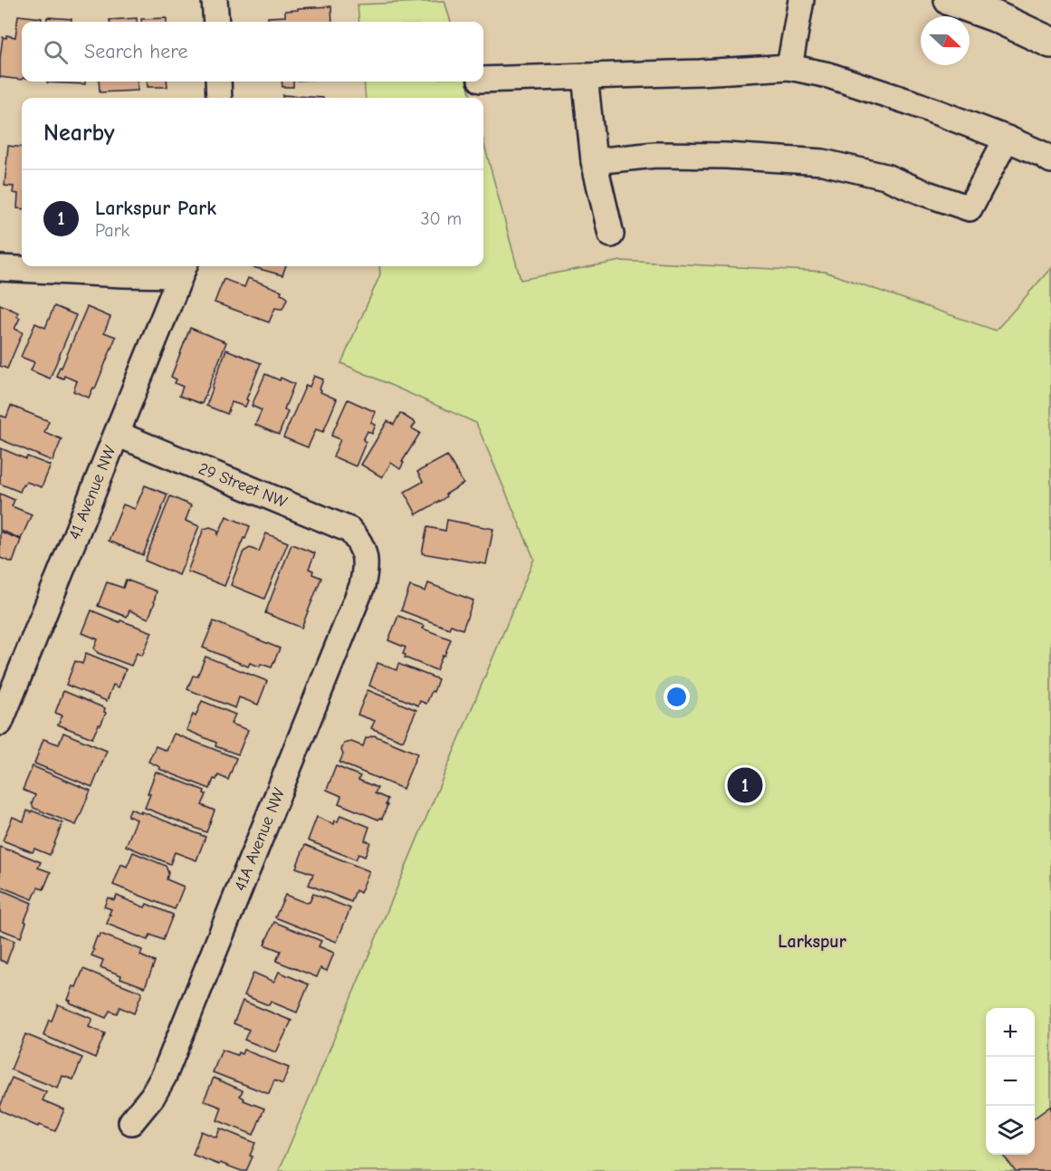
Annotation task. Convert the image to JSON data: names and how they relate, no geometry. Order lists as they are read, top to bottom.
{
  "streets": {
    "street": ["29 Street NW", "41 Avenue NW", "41A Avenue NW"]
  },
  "crossings": [
    ["29 Street NW", "41 Avenue NW"],
    ["29 Street NW", "41A Avenue NW"]
  ],
  "districts": ["Larkspur"],
  "north": "right",
  "page": {
    "search": "Search here",
    "heading": "Nearby",
    "list": [
      {
        "mark": "1",
        "name": "Larkspur Park",
        "note": "Park",
        "value": "30 m"
      }
    ],
    "pins": "1",
    "map_buttons": ["+", "−"]
  }
}
